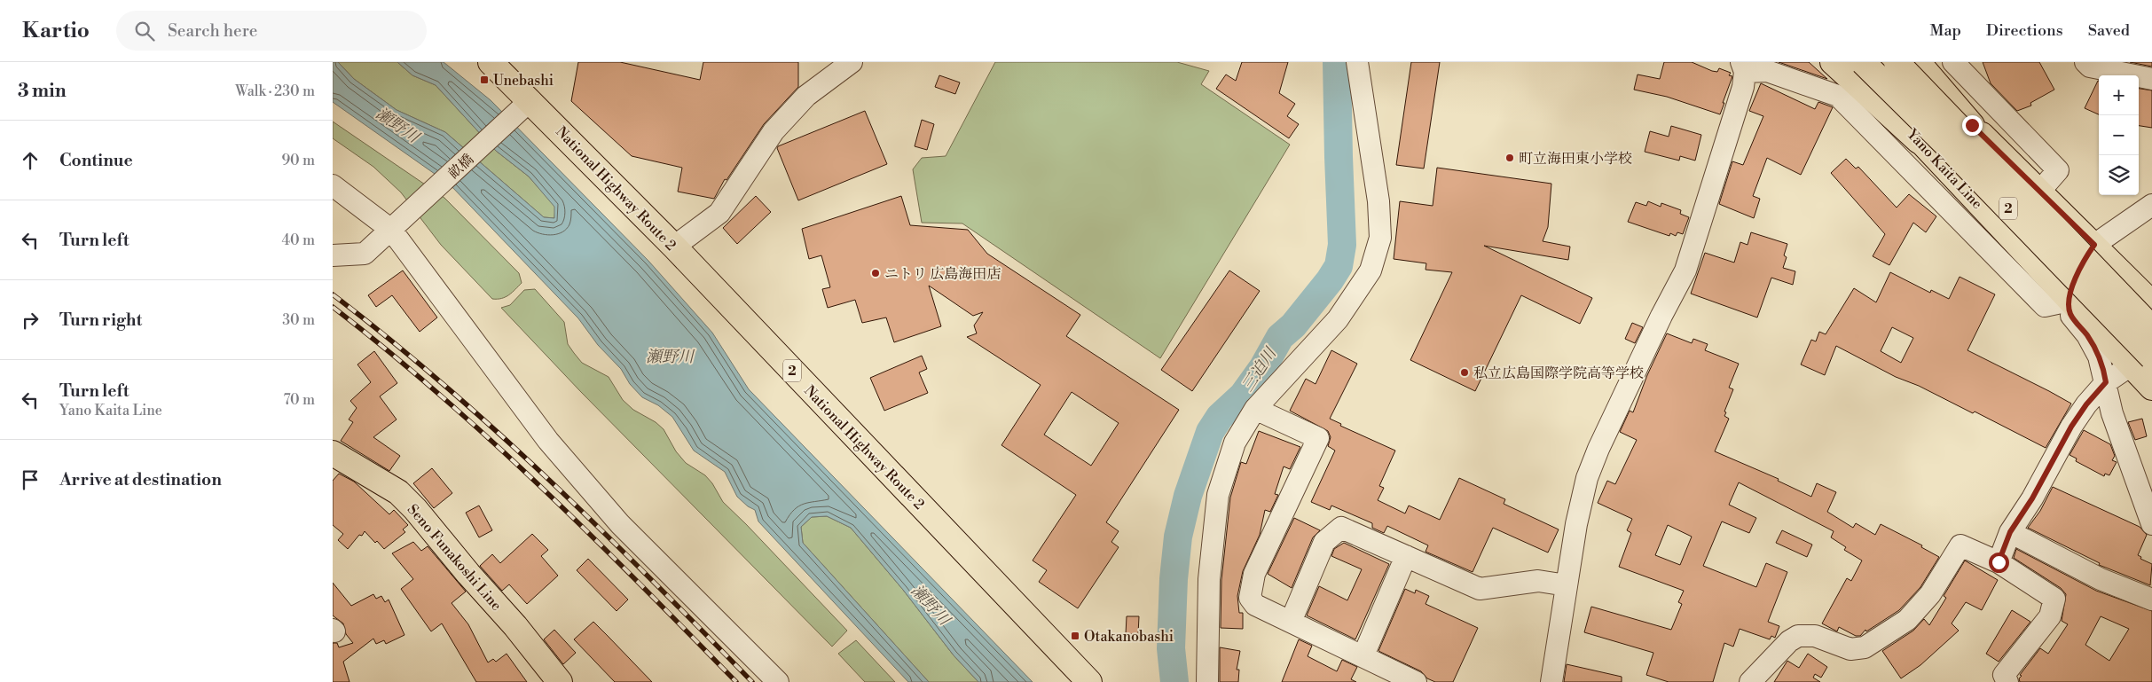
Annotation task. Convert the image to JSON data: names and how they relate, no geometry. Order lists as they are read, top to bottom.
{
  "streets": {
    "main road": [
      "Yano Kaita Line",
      "National Highway Route 2",
      "2",
      "Seno Funakoshi Line"
    ],
    "street": ["畝橋"]
  },
  "crossings": [
    ["畝橋", "National Highway Route 2"],
    ["Yano Kaita Line", "2"]
  ],
  "water": ["瀬野川", "三迫川"],
  "places": {
    "transit": ["Unebashi", "Otakanobashi"],
    "other": ["町立海田東小学校", "ニトリ 広島海田店", "私立広島国際学院高等学校"]
  },
  "page": {
    "header": "Kartio",
    "search": "Search here",
    "nav": ["Map", "Directions", "Saved"],
    "heading": ["3 min", "Walk · 230 m"],
    "map_buttons": ["+", "−"],
    "list": [
      ["Continue", "90 m"],
      ["Turn left", "40 m"],
      ["Turn right", "30 m"],
      ["Turn left", "Yano Kaita Line", "70 m"],
      "Arrive at destination"
    ]
  }
}
